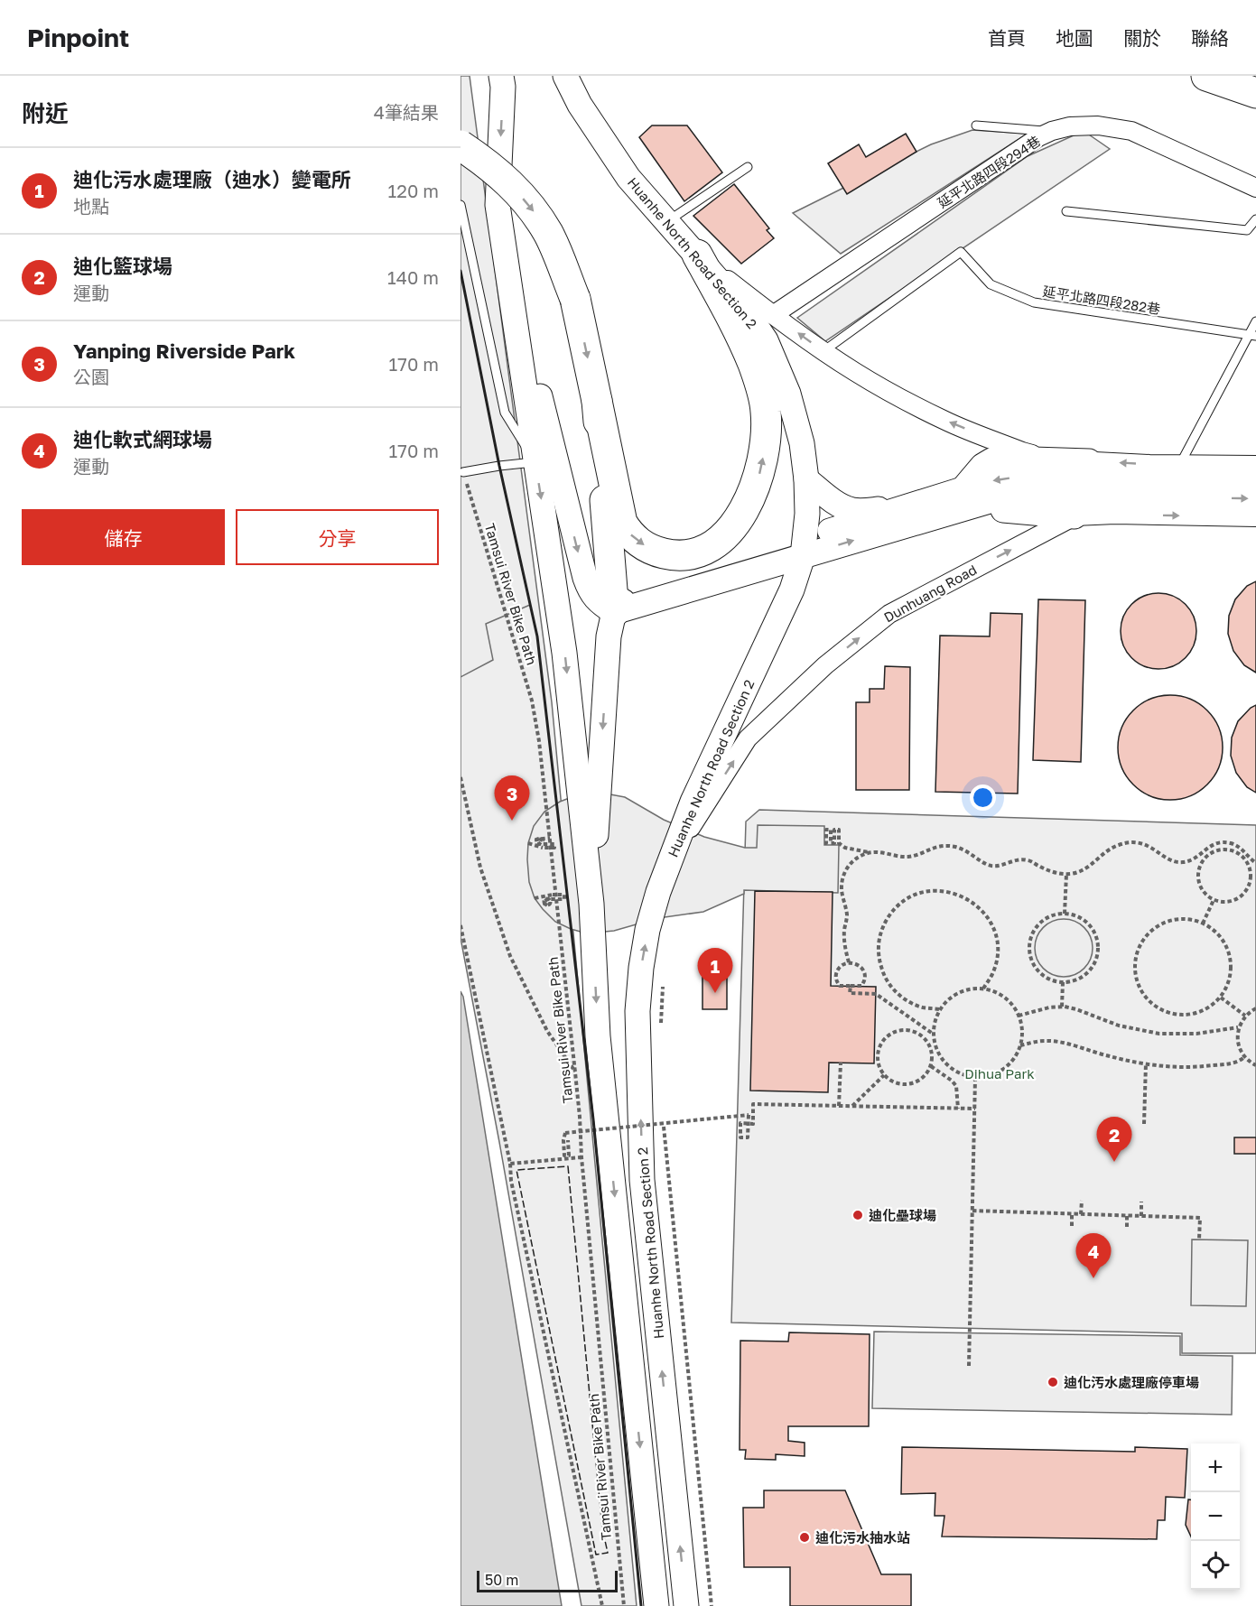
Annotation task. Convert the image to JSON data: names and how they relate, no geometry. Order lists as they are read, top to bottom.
{
  "streets": {
    "main road": ["Huanhe North Road Section 2"],
    "street": ["延平北路四段294巷", "Dunhuang Road"],
    "lane": ["延平北路四段282巷"],
    "path": ["Tamsui River Bike Path"]
  },
  "crossings": [
    ["Huanhe North Road Section 2", "Dunhuang Road"]
  ],
  "one_way": ["Dunhuang Road"],
  "parks": ["Dihua Park"],
  "places": ["迪化壘球場", "迪化汚水處理廠停車場", "迪化污水抽水站"],
  "scale_bar": "50 m",
  "page": {
    "header": "Pinpoint",
    "nav": [
      "首頁",
      "地圖",
      "關於",
      "聯絡"
    ],
    "heading": ["附近", "4筆結果"],
    "list": [
      {
        "mark": "1",
        "name": "迪化污水處理廠（迪水）變電所",
        "note": "地點",
        "value": "120 m"
      },
      {
        "mark": "2",
        "name": "迪化籃球場",
        "note": "運動",
        "value": "140 m"
      },
      {
        "mark": "3",
        "name": "Yanping Riverside Park",
        "note": "公園",
        "value": "170 m"
      },
      {
        "mark": "4",
        "name": "迪化軟式網球場",
        "note": "運動",
        "value": "170 m"
      }
    ],
    "buttons": ["儲存", "分享"],
    "pins": [
      "3",
      "1",
      "2",
      "4"
    ],
    "map_buttons": ["+", "−"],
    "scale": "50 m"
  }
}
